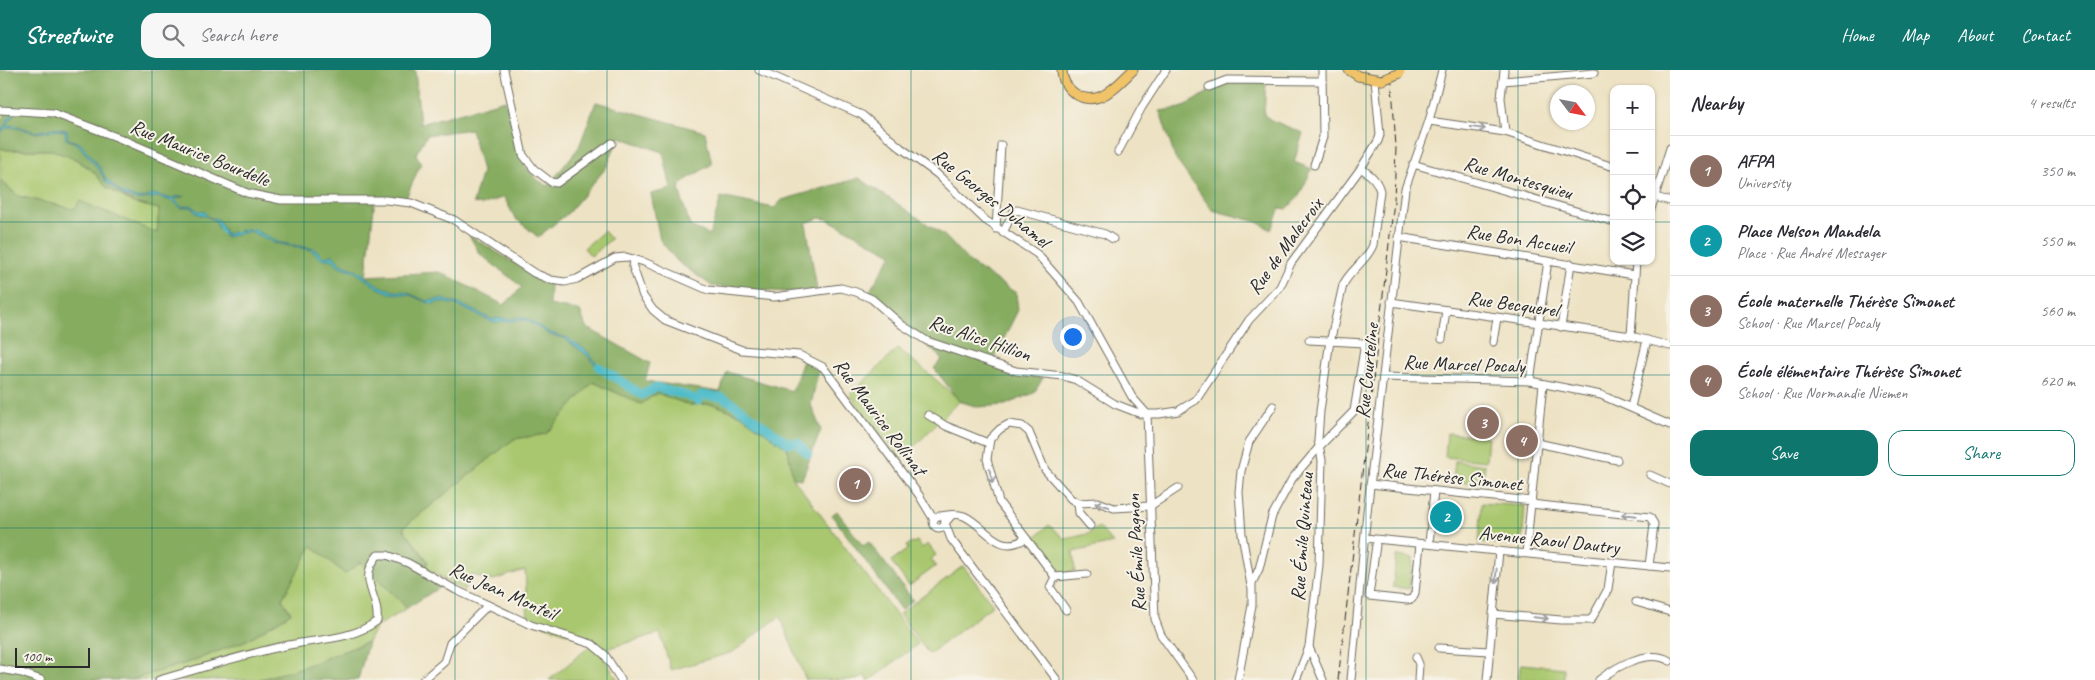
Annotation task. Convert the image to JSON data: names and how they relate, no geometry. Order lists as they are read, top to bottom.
{
  "streets": {
    "street": [
      "Rue Maurice Bourdelle",
      "Rue Montesquieu",
      "Rue Georges Duhamel",
      "Rue Bon Accueil",
      "Rue de Malecroix",
      "Rue Becquerel",
      "Rue Alice Hillion",
      "Rue Marcel Pocaly",
      "Rue Courteline",
      "Rue Maurice Rollinat",
      "Rue Thérèse Simonet",
      "Rue Émile Quinteau",
      "Avenue Raoul Dautry",
      "Rue Émile Pagnon",
      "Rue Jean Monteil"
    ]
  },
  "crossings": [
    ["Rue Maurice Bourdelle", "Rue Alice Hillion"],
    ["Rue Maurice Bourdelle", "Rue Maurice Rollinat"],
    ["Rue Montesquieu", "Rue Courteline"],
    ["Rue Georges Duhamel", "Rue de Malecroix"],
    ["Rue Georges Duhamel", "Rue Alice Hillion"],
    ["Rue Georges Duhamel", "Rue Émile Pagnon"],
    ["Rue Bon Accueil", "Rue Courteline"],
    ["Rue de Malecroix", "Rue Alice Hillion"],
    ["Rue de Malecroix", "Rue Émile Pagnon"],
    ["Rue Becquerel", "Rue Courteline"],
    ["Rue Alice Hillion", "Rue Maurice Rollinat"],
    ["Rue Alice Hillion", "Rue Émile Pagnon"],
    ["Rue Marcel Pocaly", "Rue Courteline"],
    ["Rue Courteline", "Rue Thérèse Simonet"],
    ["Rue Courteline", "Avenue Raoul Dautry"],
    ["Rue Thérèse Simonet", "Avenue Raoul Dautry"]
  ],
  "scale_bar": "100 m",
  "north": "bottom right",
  "page": {
    "header": "Streetwise",
    "search": "Search here",
    "nav": [
      "Home",
      "Map",
      "About",
      "Contact"
    ],
    "heading": ["Nearby", "4 results"],
    "map_buttons": ["+", "−"],
    "list": [
      {
        "mark": "1",
        "name": "AFPA",
        "note": "University",
        "value": "350 m"
      },
      {
        "mark": "2",
        "name": "Place Nelson Mandela",
        "note": "Place · Rue André Messager",
        "value": "550 m"
      },
      {
        "mark": "3",
        "name": "École maternelle Thérèse Simonet",
        "note": "School · Rue Marcel Pocaly",
        "value": "560 m"
      },
      {
        "mark": "4",
        "name": "École élémentaire Thérèse Simonet",
        "note": "School · Rue Normandie Niemen",
        "value": "620 m"
      }
    ],
    "pins": [
      "3",
      "4",
      "1",
      "2"
    ],
    "buttons": ["Save", "Share"],
    "scale": "100 m"
  }
}
